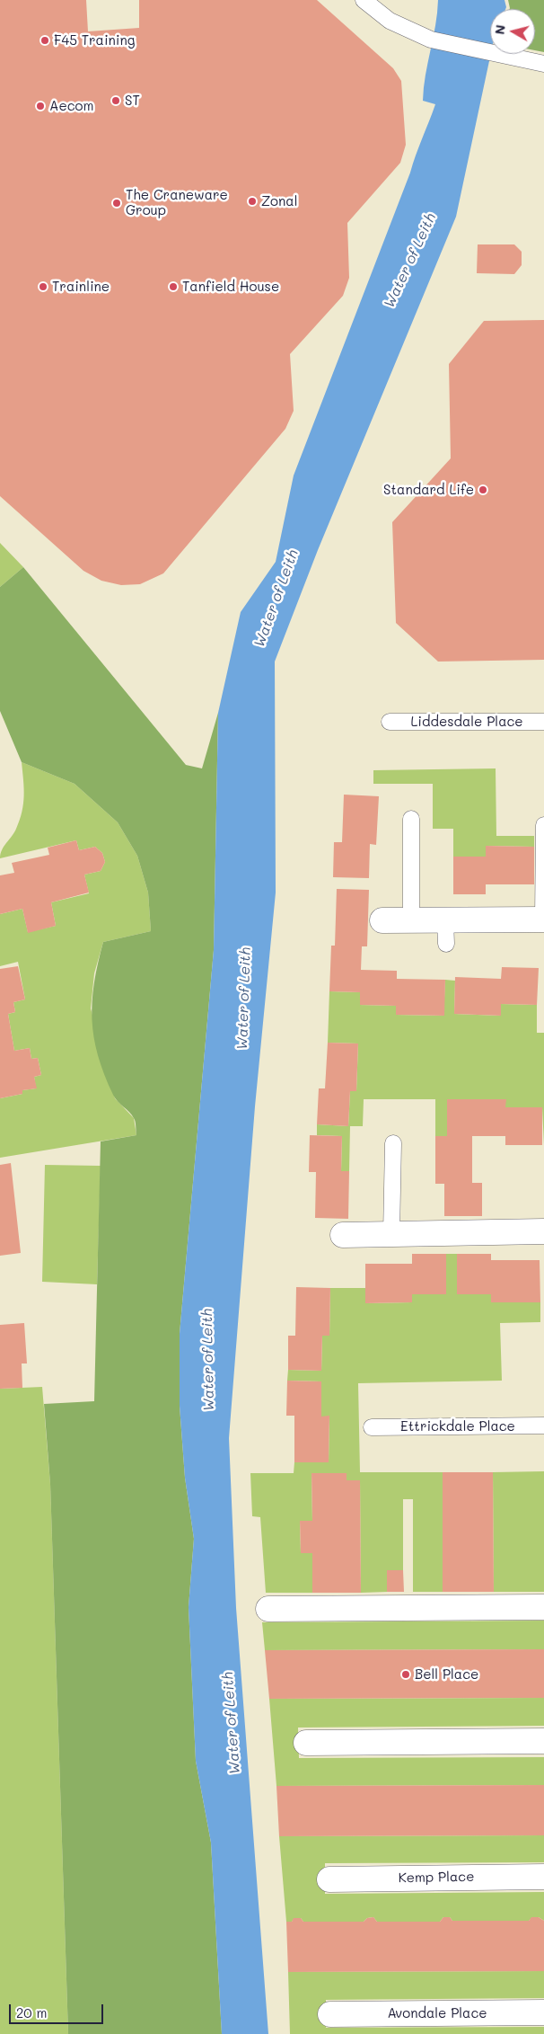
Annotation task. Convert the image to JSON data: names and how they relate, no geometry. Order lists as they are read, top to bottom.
{
  "streets": {
    "street": ["Kemp Place", "Avondale Place"],
    "lane": ["Liddesdale Place", "Ettrickdale Place"]
  },
  "water": ["Water of Leith"],
  "places": [
    "F45 Training",
    "ST",
    "Aecom",
    "Zonal",
    "The Craneware Group",
    "Trainline",
    "Tanfield House",
    "Standard Life",
    "Bell Place"
  ],
  "scale_bar": "20 m",
  "north": "left"
}
